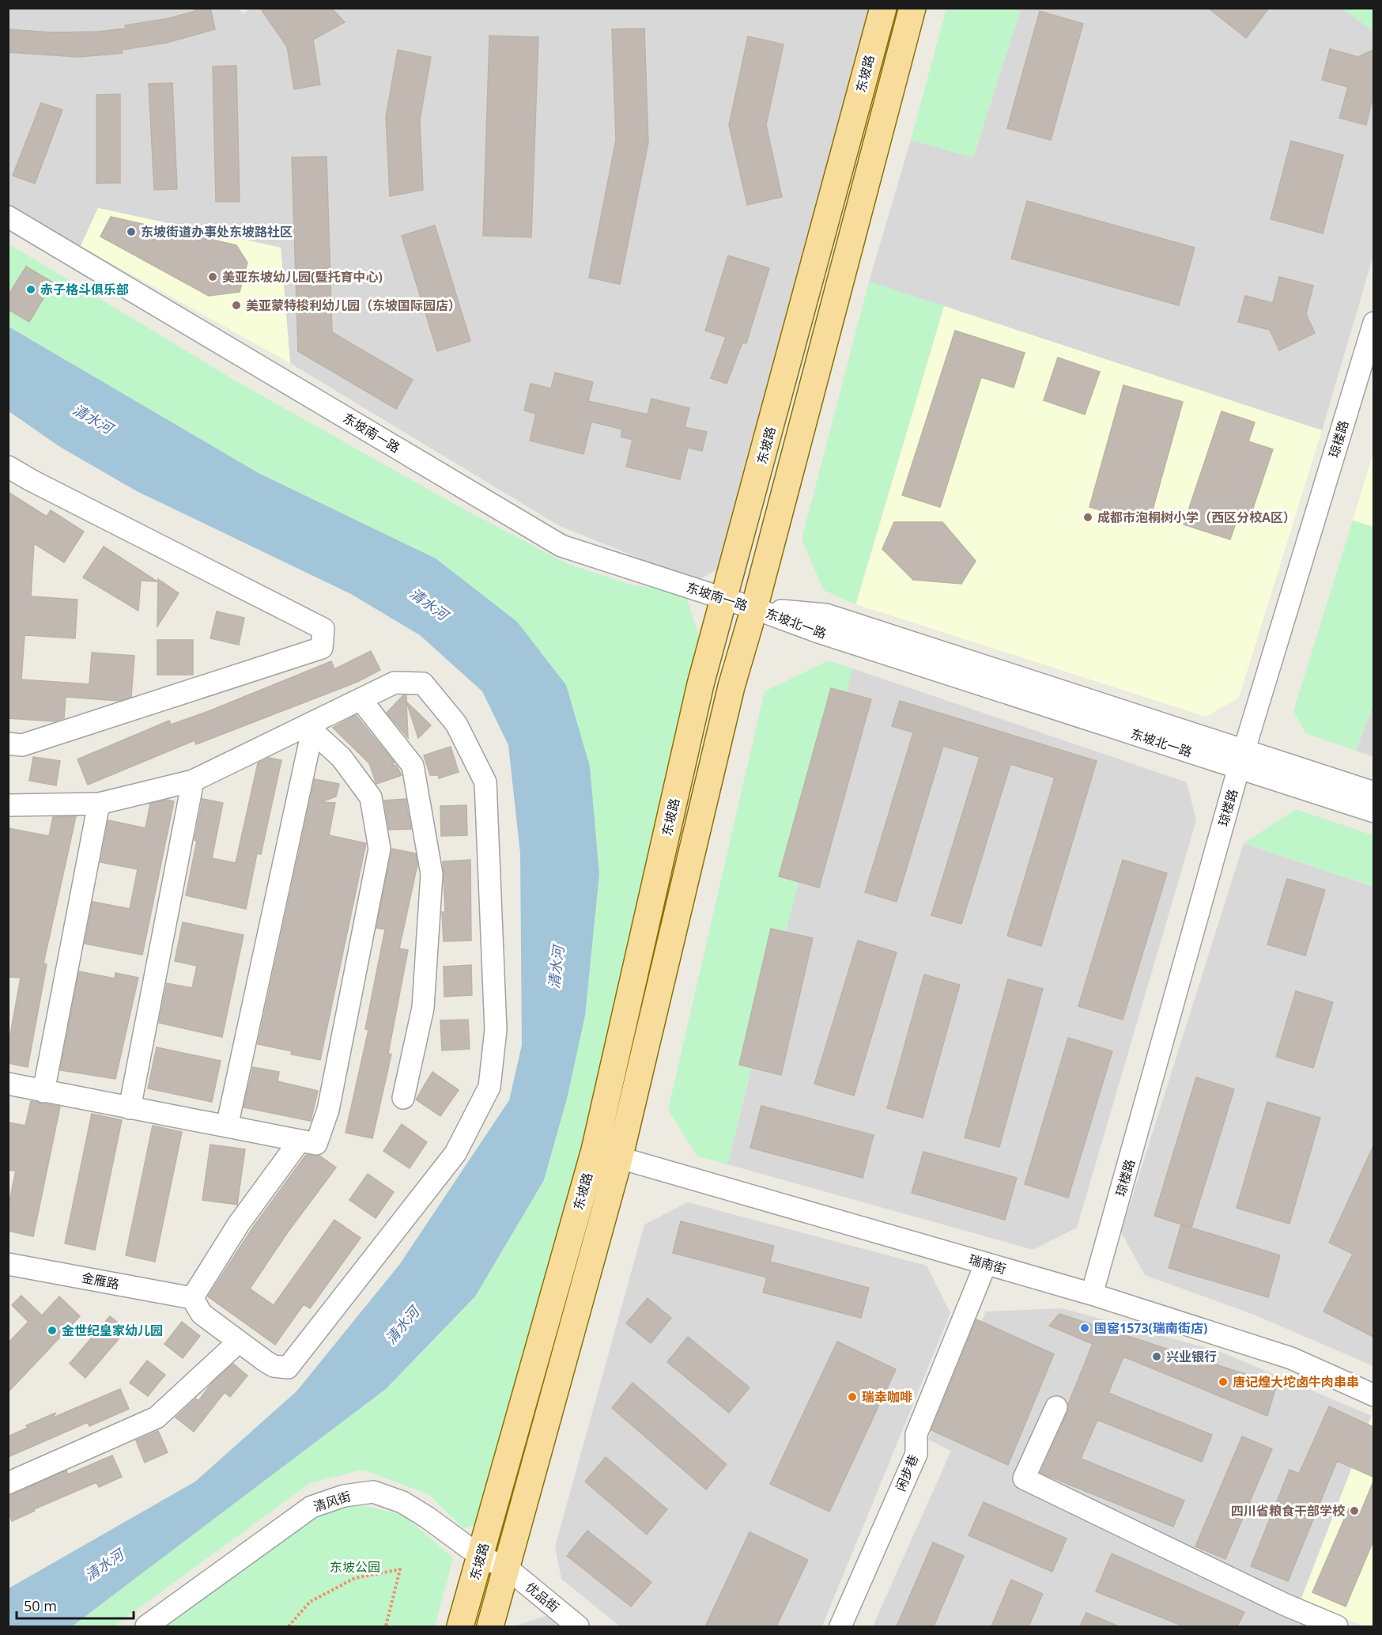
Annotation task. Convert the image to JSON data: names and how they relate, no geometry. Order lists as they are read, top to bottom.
{
  "streets": {
    "main road": ["东坡路"],
    "street": [
      "东坡南一路",
      "琼楼路",
      "东坡北一路",
      "瑞南街",
      "金雁路",
      "闲步巷",
      "清风街",
      "优品街"
    ]
  },
  "crossings": [
    ["东坡路", "东坡南一路"],
    ["东坡路", "东坡北一路"],
    ["东坡路", "瑞南街"],
    ["东坡路", "清风街"],
    ["东坡路", "优品街"],
    ["东坡南一路", "东坡北一路"],
    ["琼楼路", "东坡北一路"],
    ["琼楼路", "瑞南街"],
    ["瑞南街", "闲步巷"],
    ["清风街", "优品街"]
  ],
  "water": ["清水河"],
  "parks": ["东坡公园"],
  "places": [
    "东坡街道办事处东坡路社区",
    "美亚东坡幼儿园(暨托育中心)",
    "赤子格斗俱乐部",
    "美亚蒙特梭利幼儿园（东坡国际园店）",
    "成都市泡桐树小学（西区分校A区）",
    "国窖1573(瑞南街店)",
    "金世纪皇家幼儿园",
    "兴业银行",
    "唐记煌大坨卤牛肉串串",
    "瑞幸咖啡",
    "四川省粮食干部学校"
  ],
  "scale_bar": "50 m"
}
